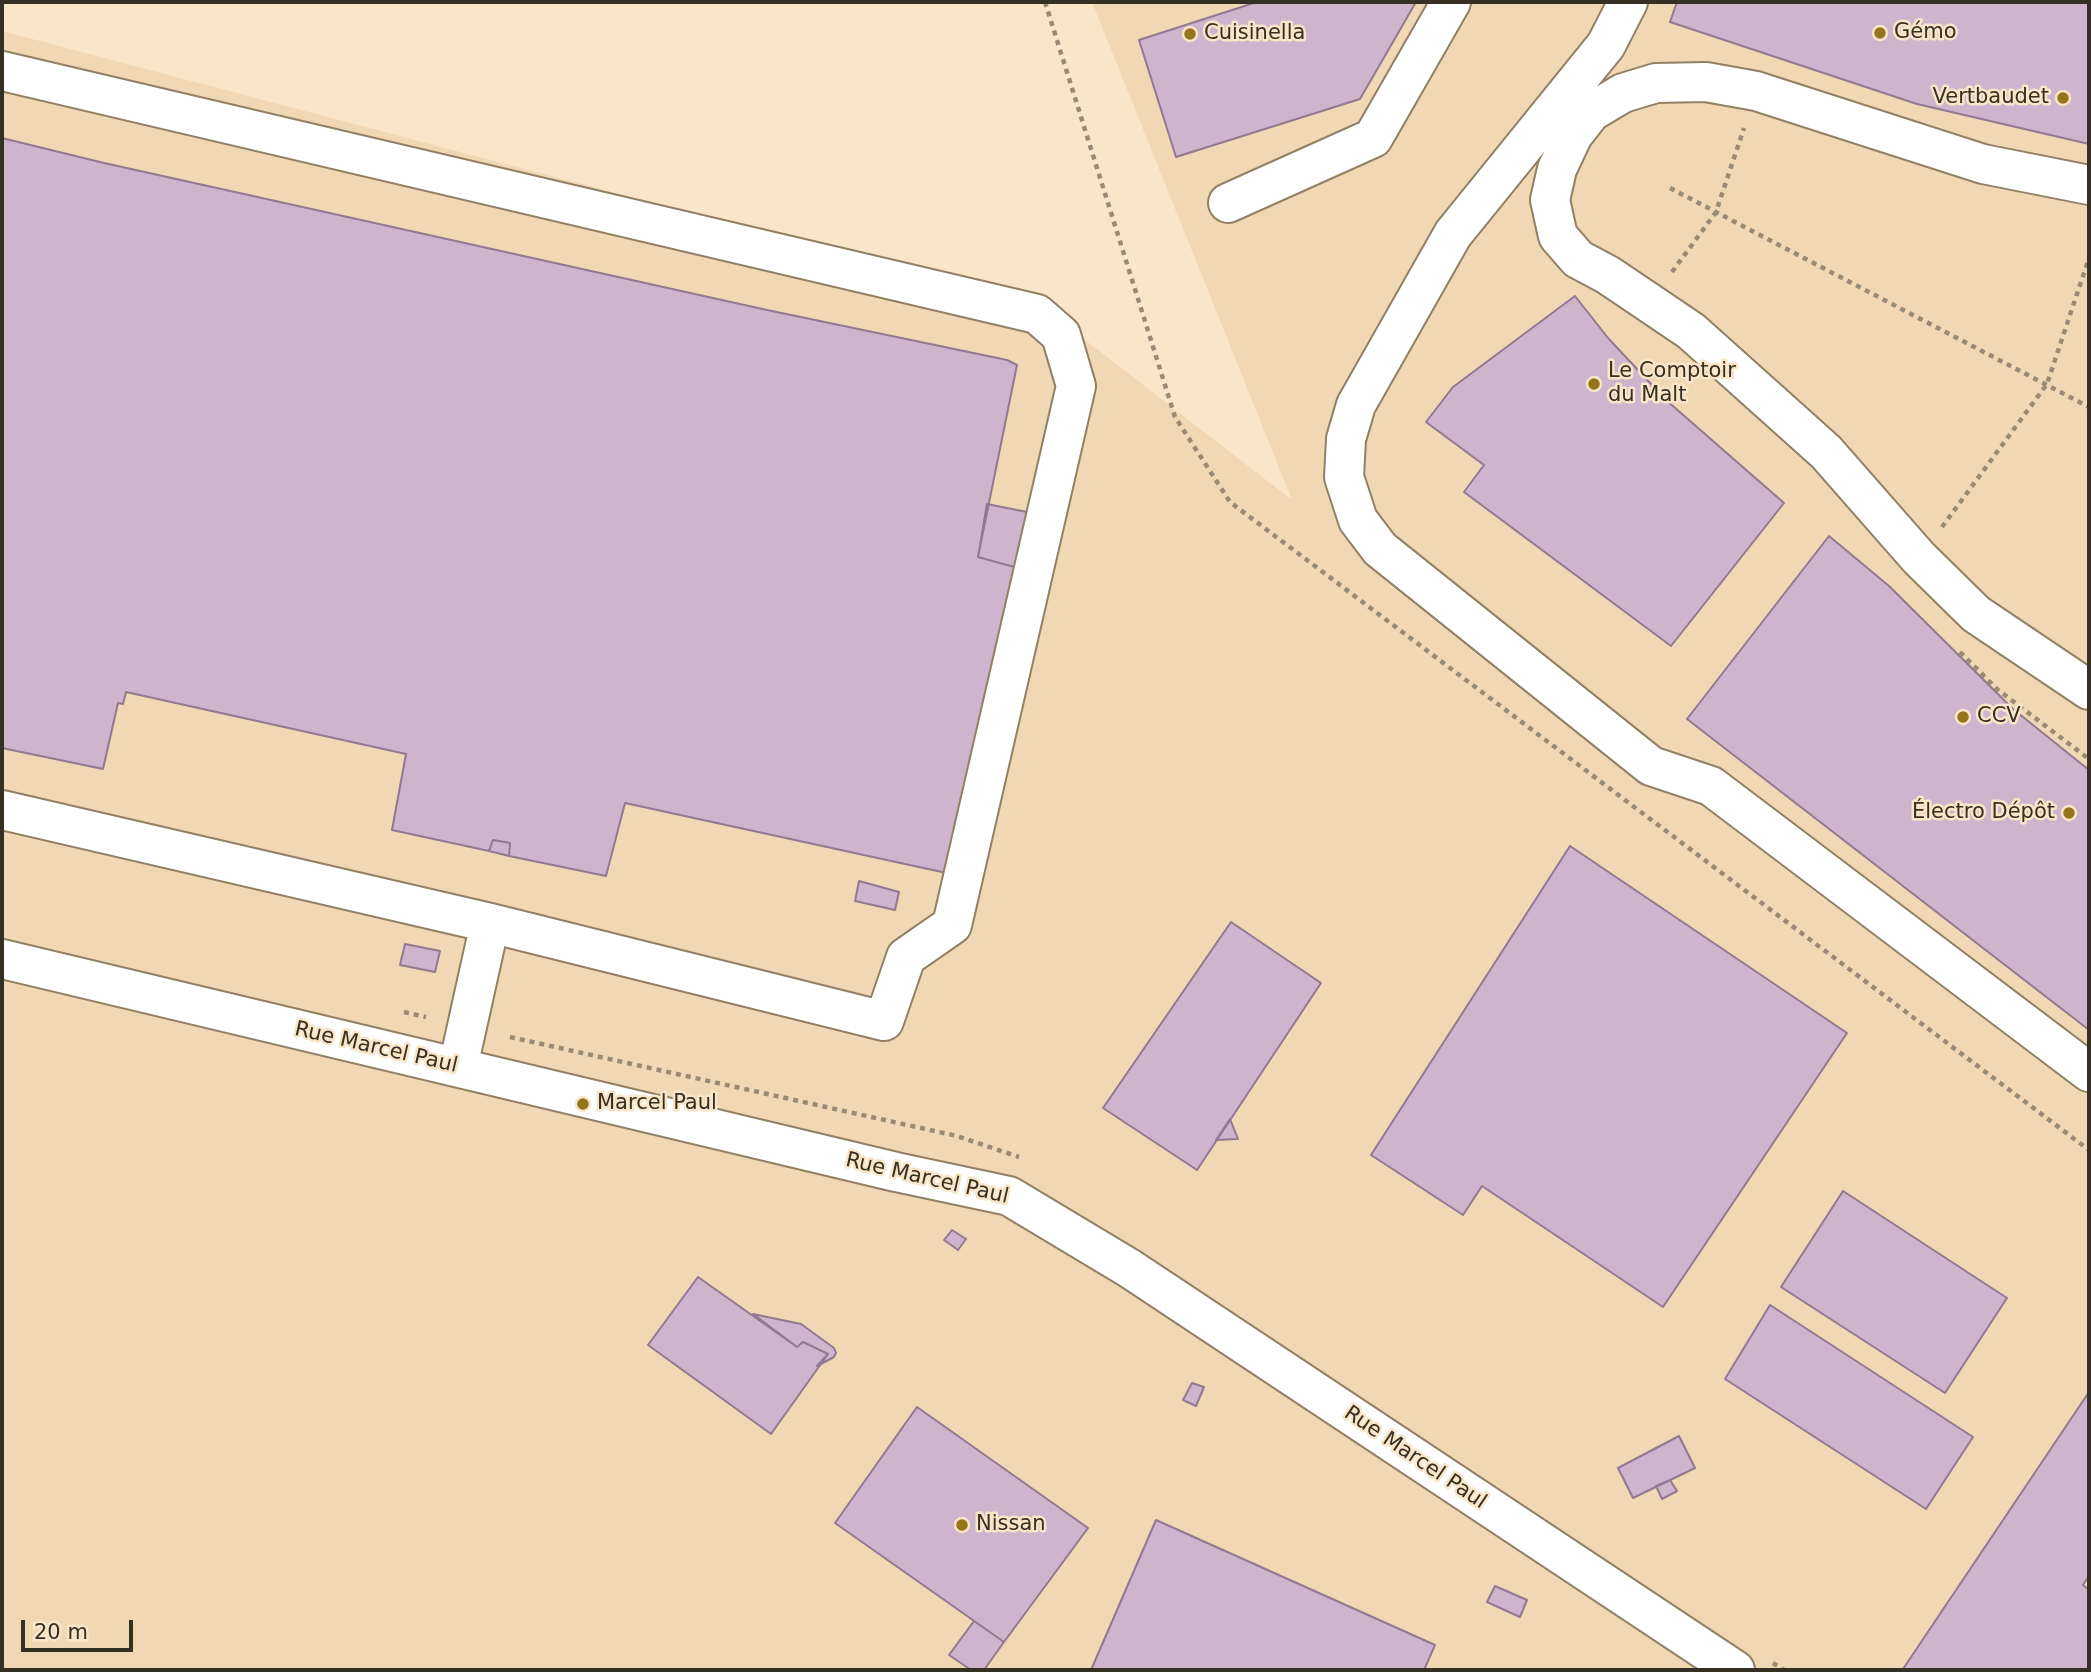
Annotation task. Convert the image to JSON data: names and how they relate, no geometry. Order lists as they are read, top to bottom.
{
  "streets": {
    "street": ["Rue Marcel Paul"]
  },
  "places": [
    "Gémo",
    "Cuisinella",
    "Vertbaudet",
    "Le Comptoir du Malt",
    "CCV",
    "Électro Dépôt",
    "Marcel Paul",
    "Nissan"
  ],
  "scale_bar": "20 m"
}
